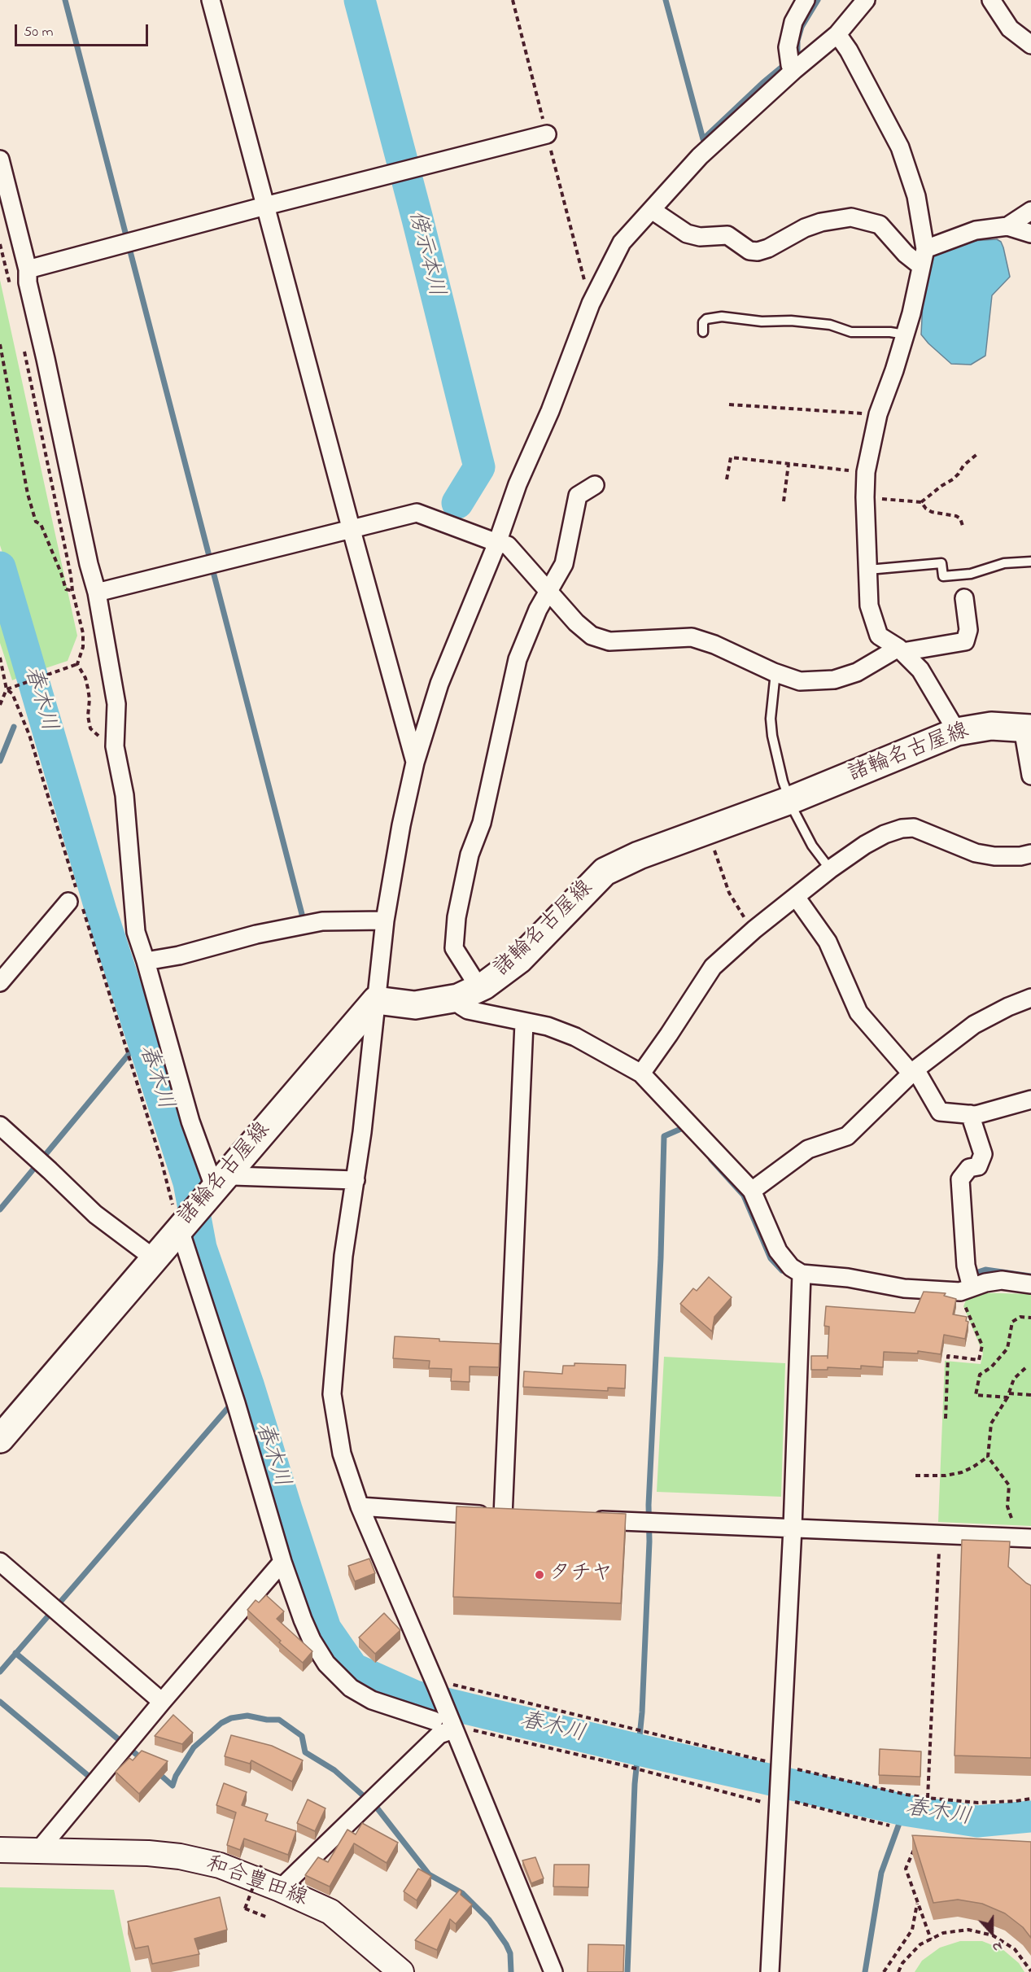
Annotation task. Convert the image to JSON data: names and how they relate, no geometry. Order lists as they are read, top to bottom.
{
  "streets": {
    "main road": ["諸輪名古屋線", "和合豊田線"]
  },
  "water": ["傍示本川", "春木川"],
  "places": ["タチヤ"],
  "scale_bar": "50 m",
  "north": "bottom"
}
